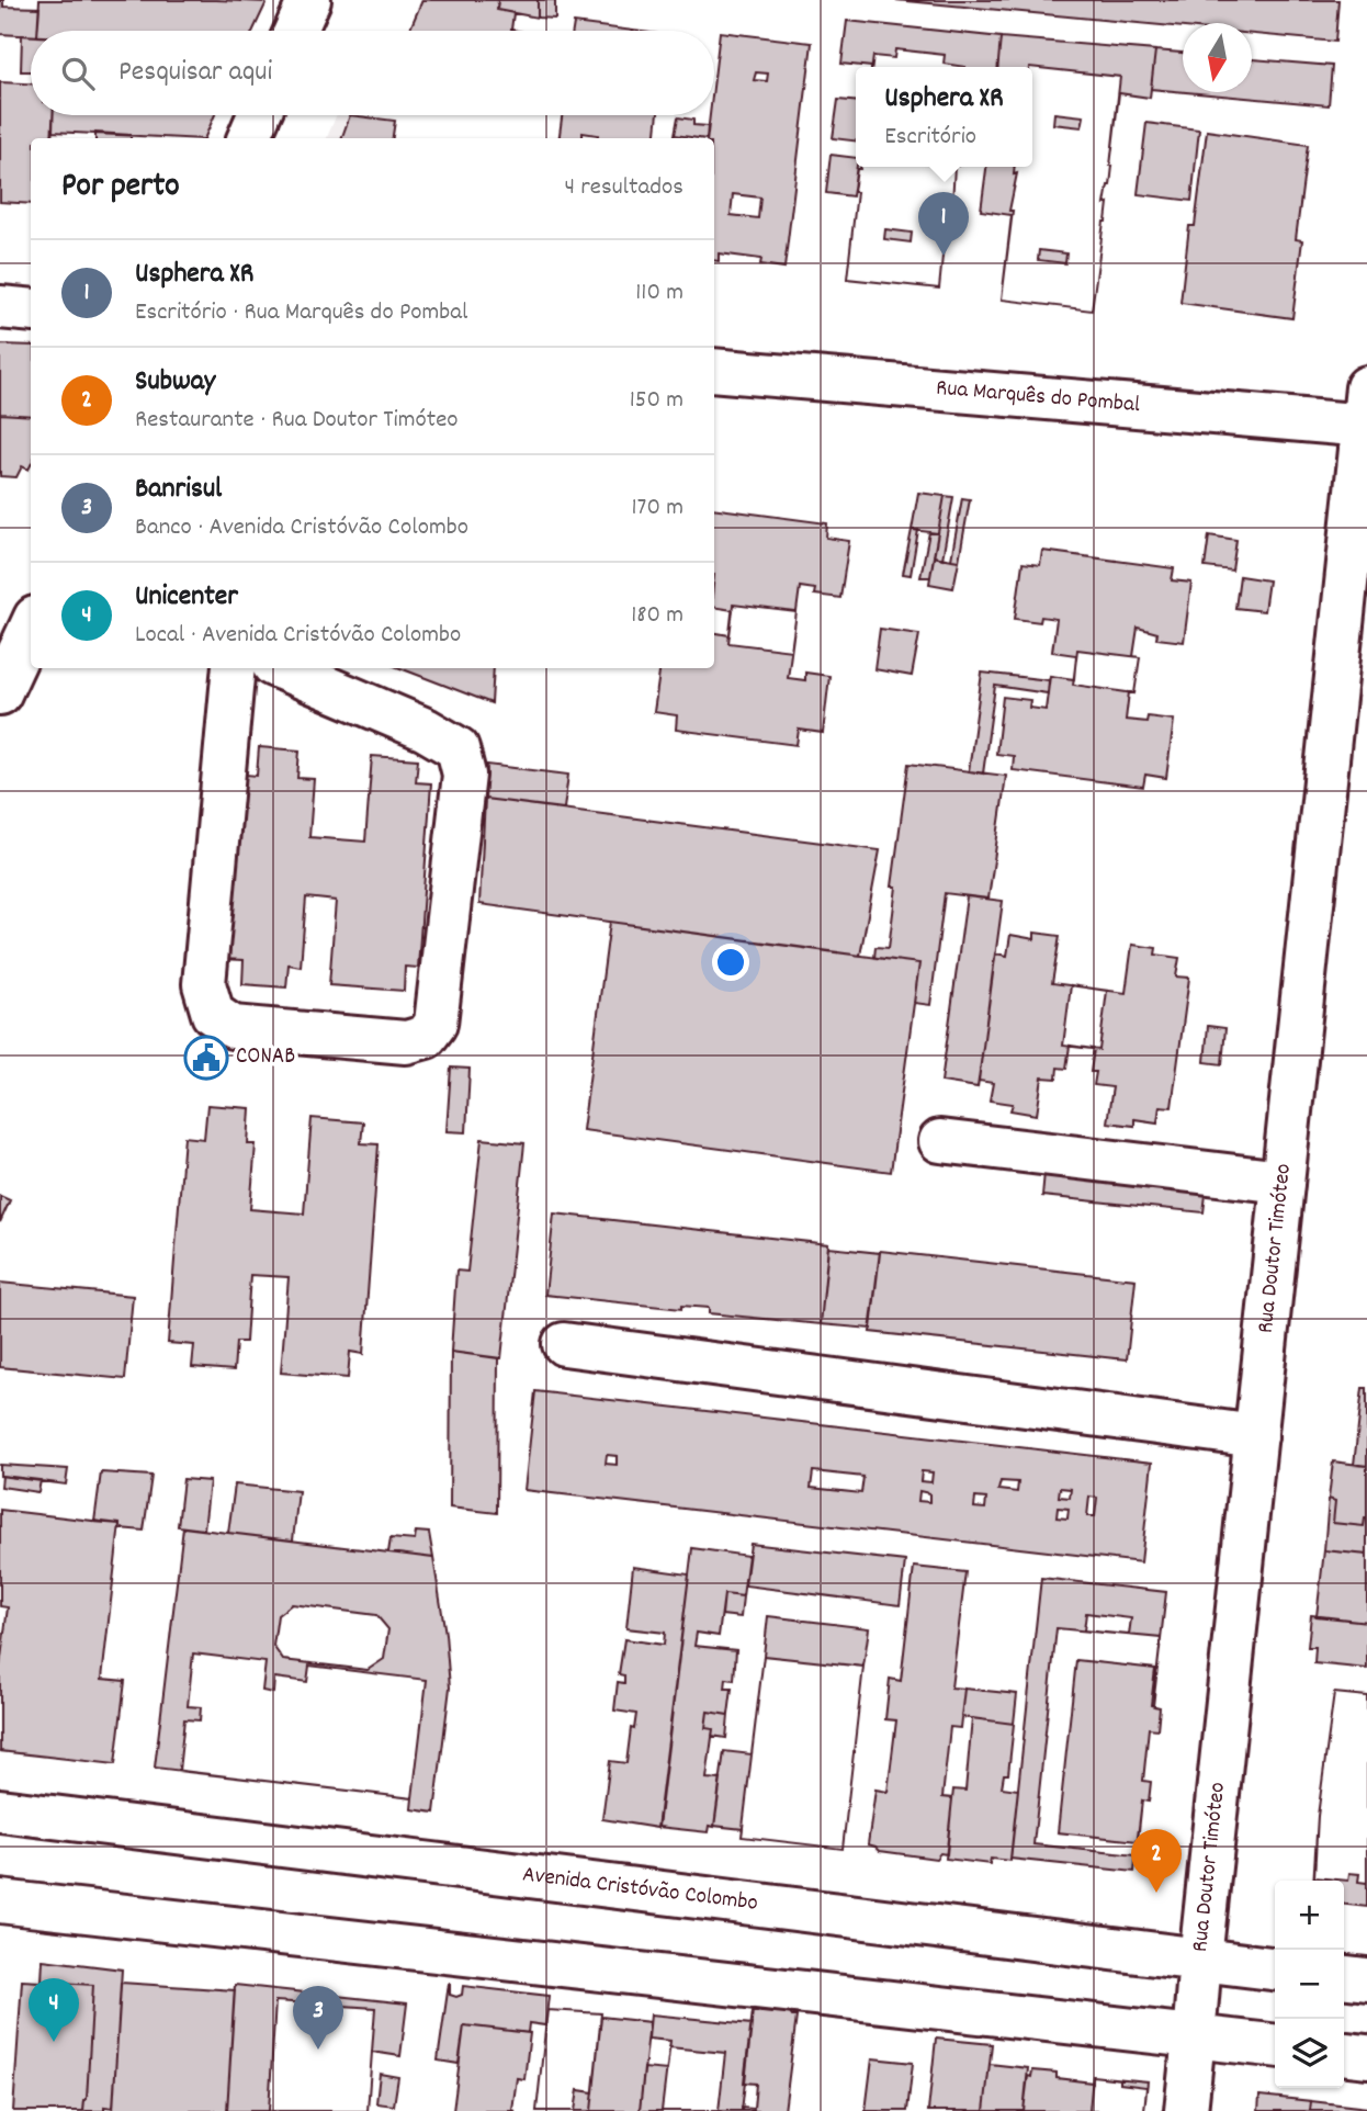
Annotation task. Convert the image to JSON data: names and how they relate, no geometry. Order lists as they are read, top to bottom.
{
  "streets": {
    "main road": ["Rua Marquês do Pombal", "Rua Doutor Timóteo", "Avenida Cristóvão Colombo"]
  },
  "crossings": [
    ["Rua Marquês do Pombal", "Rua Doutor Timóteo"],
    ["Rua Doutor Timóteo", "Avenida Cristóvão Colombo"]
  ],
  "places": {
    "public building": ["CONAB"]
  },
  "north": "bottom",
  "page": {
    "search": "Pesquisar aqui",
    "popup": ["Usphera XR", "Escritório"],
    "heading": ["Por perto", "4 resultados"],
    "pins": [
      "1",
      "2",
      "4",
      "3"
    ],
    "list": [
      {
        "mark": "1",
        "name": "Usphera XR",
        "note": "Escritório · Rua Marquês do Pombal",
        "value": "110 m"
      },
      {
        "mark": "2",
        "name": "Subway",
        "note": "Restaurante · Rua Doutor Timóteo",
        "value": "150 m"
      },
      {
        "mark": "3",
        "name": "Banrisul",
        "note": "Banco · Avenida Cristóvão Colombo",
        "value": "170 m"
      },
      {
        "mark": "4",
        "name": "Unicenter",
        "note": "Local · Avenida Cristóvão Colombo",
        "value": "180 m"
      }
    ],
    "map_buttons": ["+", "−"]
  }
}
